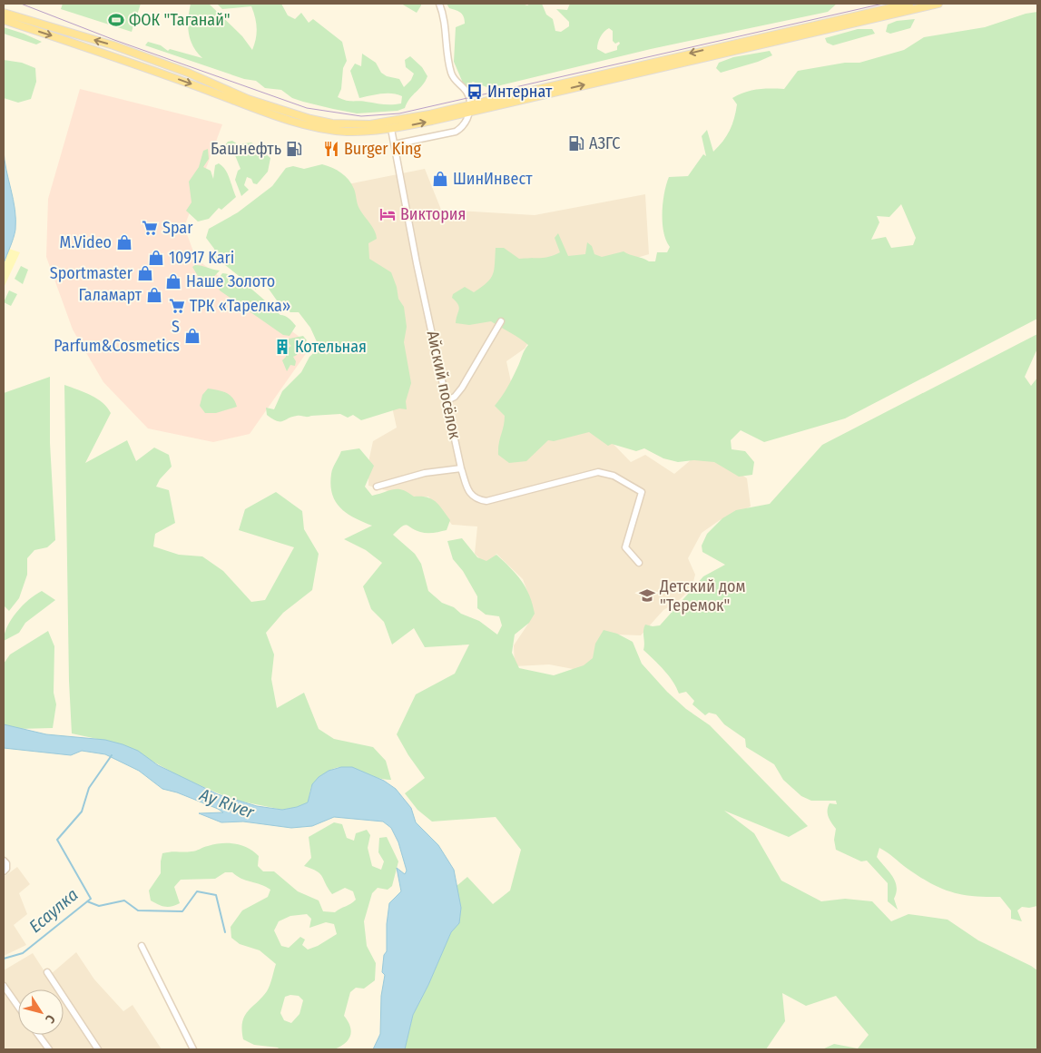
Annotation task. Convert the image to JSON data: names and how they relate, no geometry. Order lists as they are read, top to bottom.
{
  "streets": {
    "street": ["Айский посёлок"]
  },
  "water": ["Ay River", "Есаулка"],
  "places": {
    "sports": ["ФОК \"Таганай\""],
    "bus stop": ["Интернат"],
    "fuel station": ["АЗГС", "Башнефть"],
    "restaurant": ["Burger King"],
    "shop": [
      "ШинИнвест",
      "M.Video",
      "10917 Kari",
      "Sportmaster",
      "Наше Золото",
      "Галамарт",
      "S Parfum&Cosmetics"
    ],
    "hotel": ["Виктория"],
    "supermarket": ["Spar", "ТРК «Тарелка»"],
    "building": ["Котельная"],
    "school or university": ["Детский дом \"Теремок\""]
  },
  "north": "bottom right"
}
